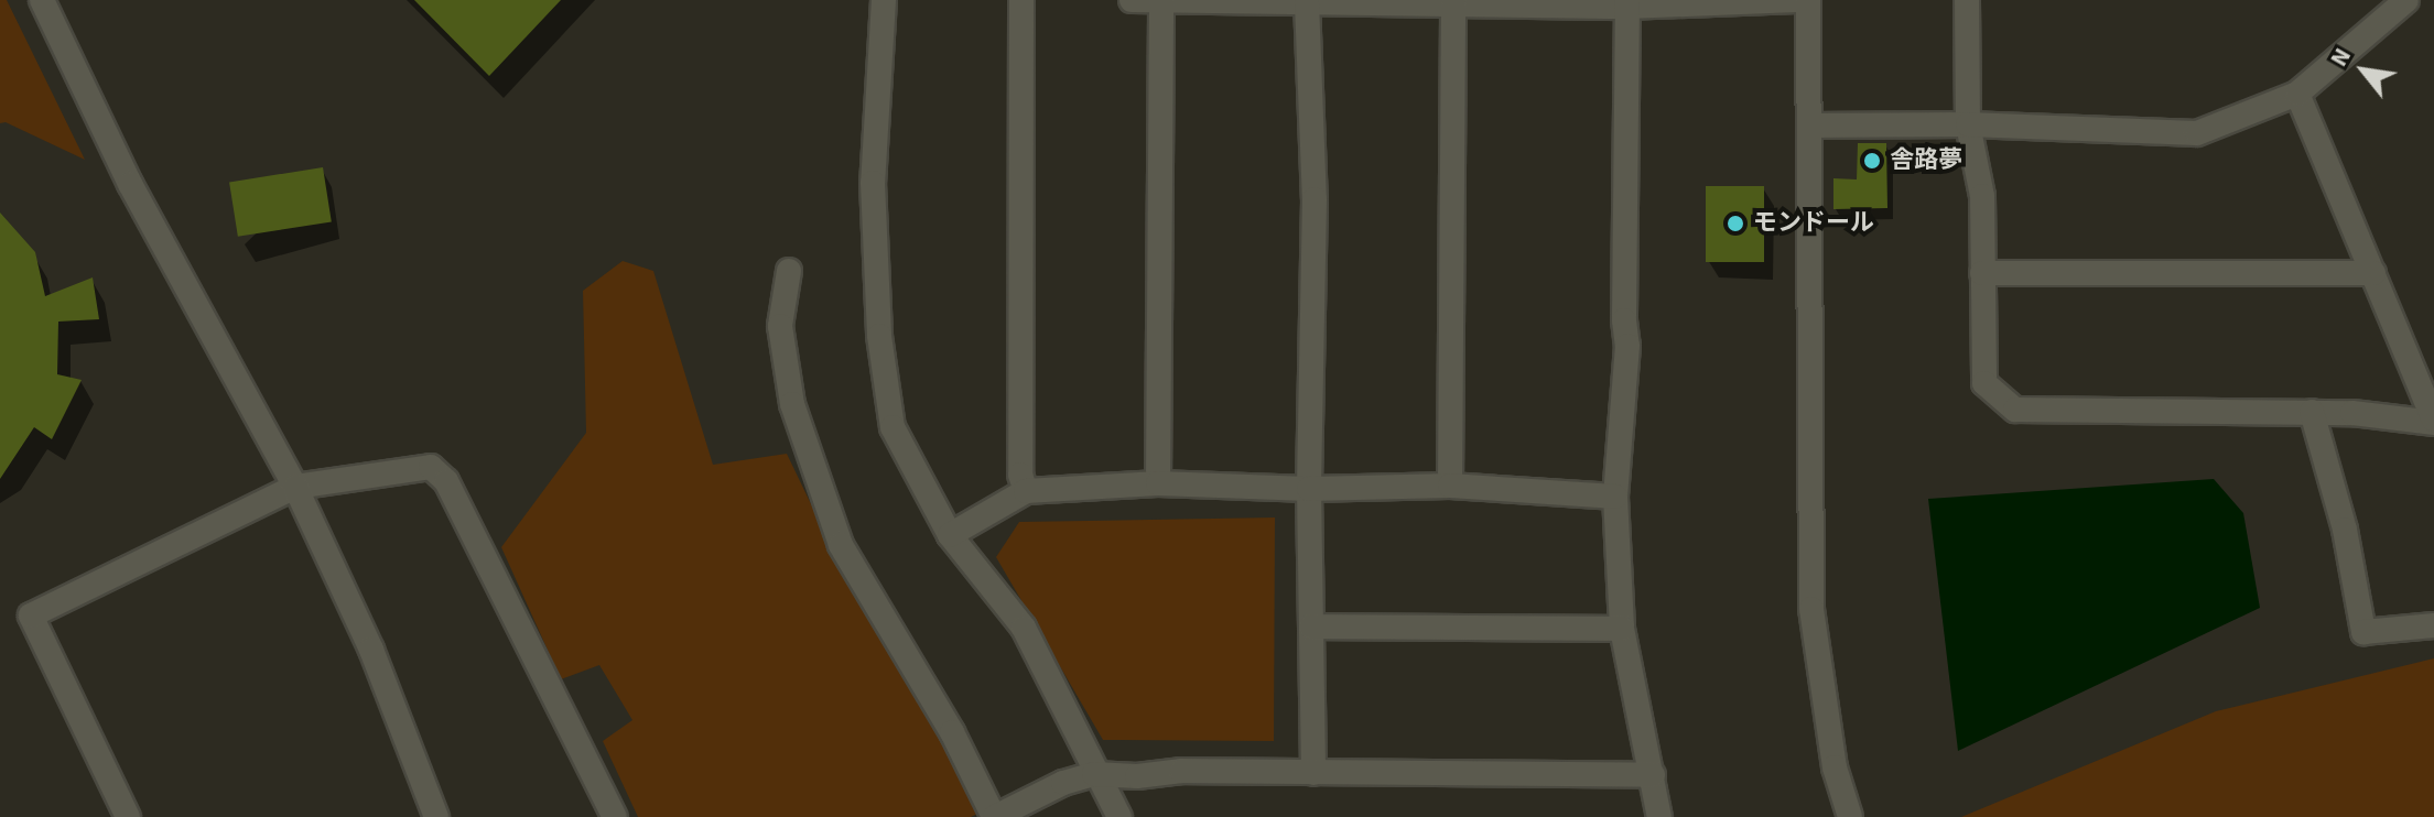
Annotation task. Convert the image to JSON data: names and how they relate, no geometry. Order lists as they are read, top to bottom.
{
  "places": ["舎路夢", "モンドール"],
  "north": "top left"
}
